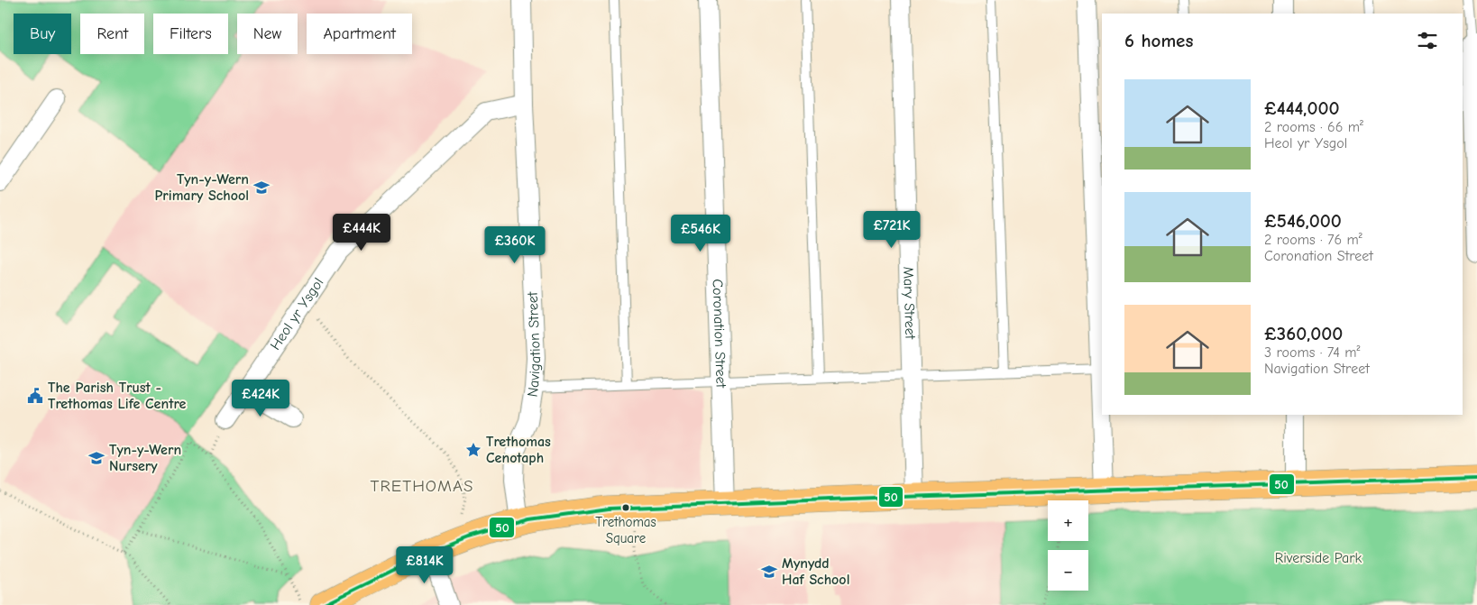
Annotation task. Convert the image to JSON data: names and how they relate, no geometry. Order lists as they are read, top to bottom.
{
  "streets": {
    "street": [
      "Mary Street",
      "Heol yr Ysgol",
      "Coronation Street",
      "Navigation Street"
    ]
  },
  "crossings": [
    ["Heol yr Ysgol", "Navigation Street"]
  ],
  "districts": ["TRETHOMAS"],
  "parks": ["Riverside Park"],
  "places": {
    "school or university": ["Tyn-y-Wern Primary School", "Tyn-y-Wern Nursery", "Mynydd Haf School"],
    "public building": ["The Parish Trust - Trethomas Life Centre"],
    "place": ["Trethomas Cenotaph"],
    "other": ["Trethomas Square"]
  },
  "lines": ["transit line 50"],
  "page": {
    "chip": [
      "Buy",
      "Rent",
      "Filters",
      "New",
      "Apartment"
    ],
    "heading": "6 homes",
    "list": [
      {
        "name": "£444,000",
        "note": "2 rooms · 66 m² · Heol yr Ysgol"
      },
      {
        "name": "£546,000",
        "note": "2 rooms · 76 m² · Coronation Street"
      },
      {
        "name": "£360,000",
        "note": "3 rooms · 74 m² · Navigation Street"
      }
    ],
    "price": [
      "£721K",
      "£444K",
      "£546K",
      "£360K",
      "£424K",
      "£814K"
    ],
    "map_buttons": ["+", "−"]
  }
}
